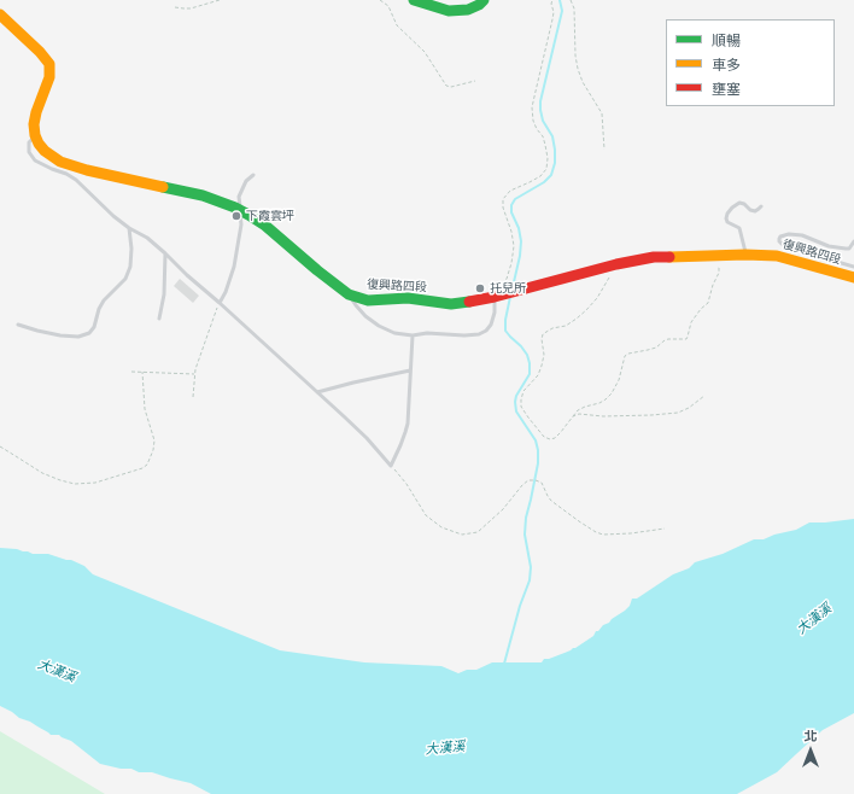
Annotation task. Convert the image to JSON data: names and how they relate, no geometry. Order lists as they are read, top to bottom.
{
  "streets": {
    "main road": ["復興路四段"]
  },
  "water": ["大漢溪"],
  "places": ["下霞雲坪", "托兒所"],
  "legend": ["順暢", "車多", "壅塞"],
  "north": "top"
}
